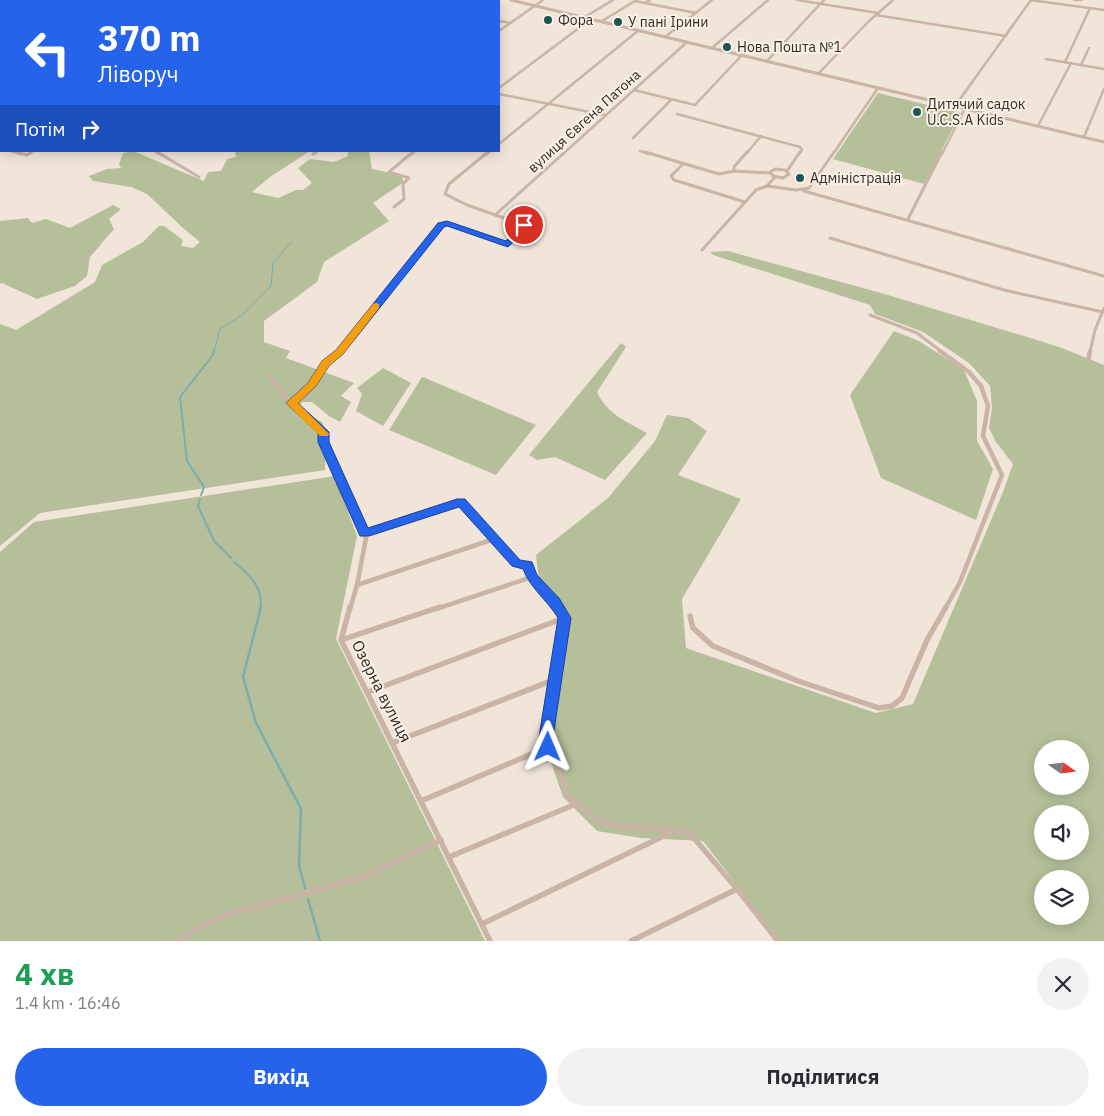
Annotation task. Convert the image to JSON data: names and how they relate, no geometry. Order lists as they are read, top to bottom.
{
  "streets": {
    "street": ["вулиця Євгена Патона", "Озерна вулиця"]
  },
  "places": [
    "Фора",
    "У пані Ірини",
    "Нова Пошта №1",
    "Дитячий садок U.C.S.A Kids",
    "Адміністрація"
  ],
  "north": "right",
  "page": {
    "turn": ["370 m", "Ліворуч"],
    "then": "Потім",
    "heading": ["4 хв", "1.4 km · 16:46"],
    "buttons": ["Вихід", "Поділитися"]
  }
}
